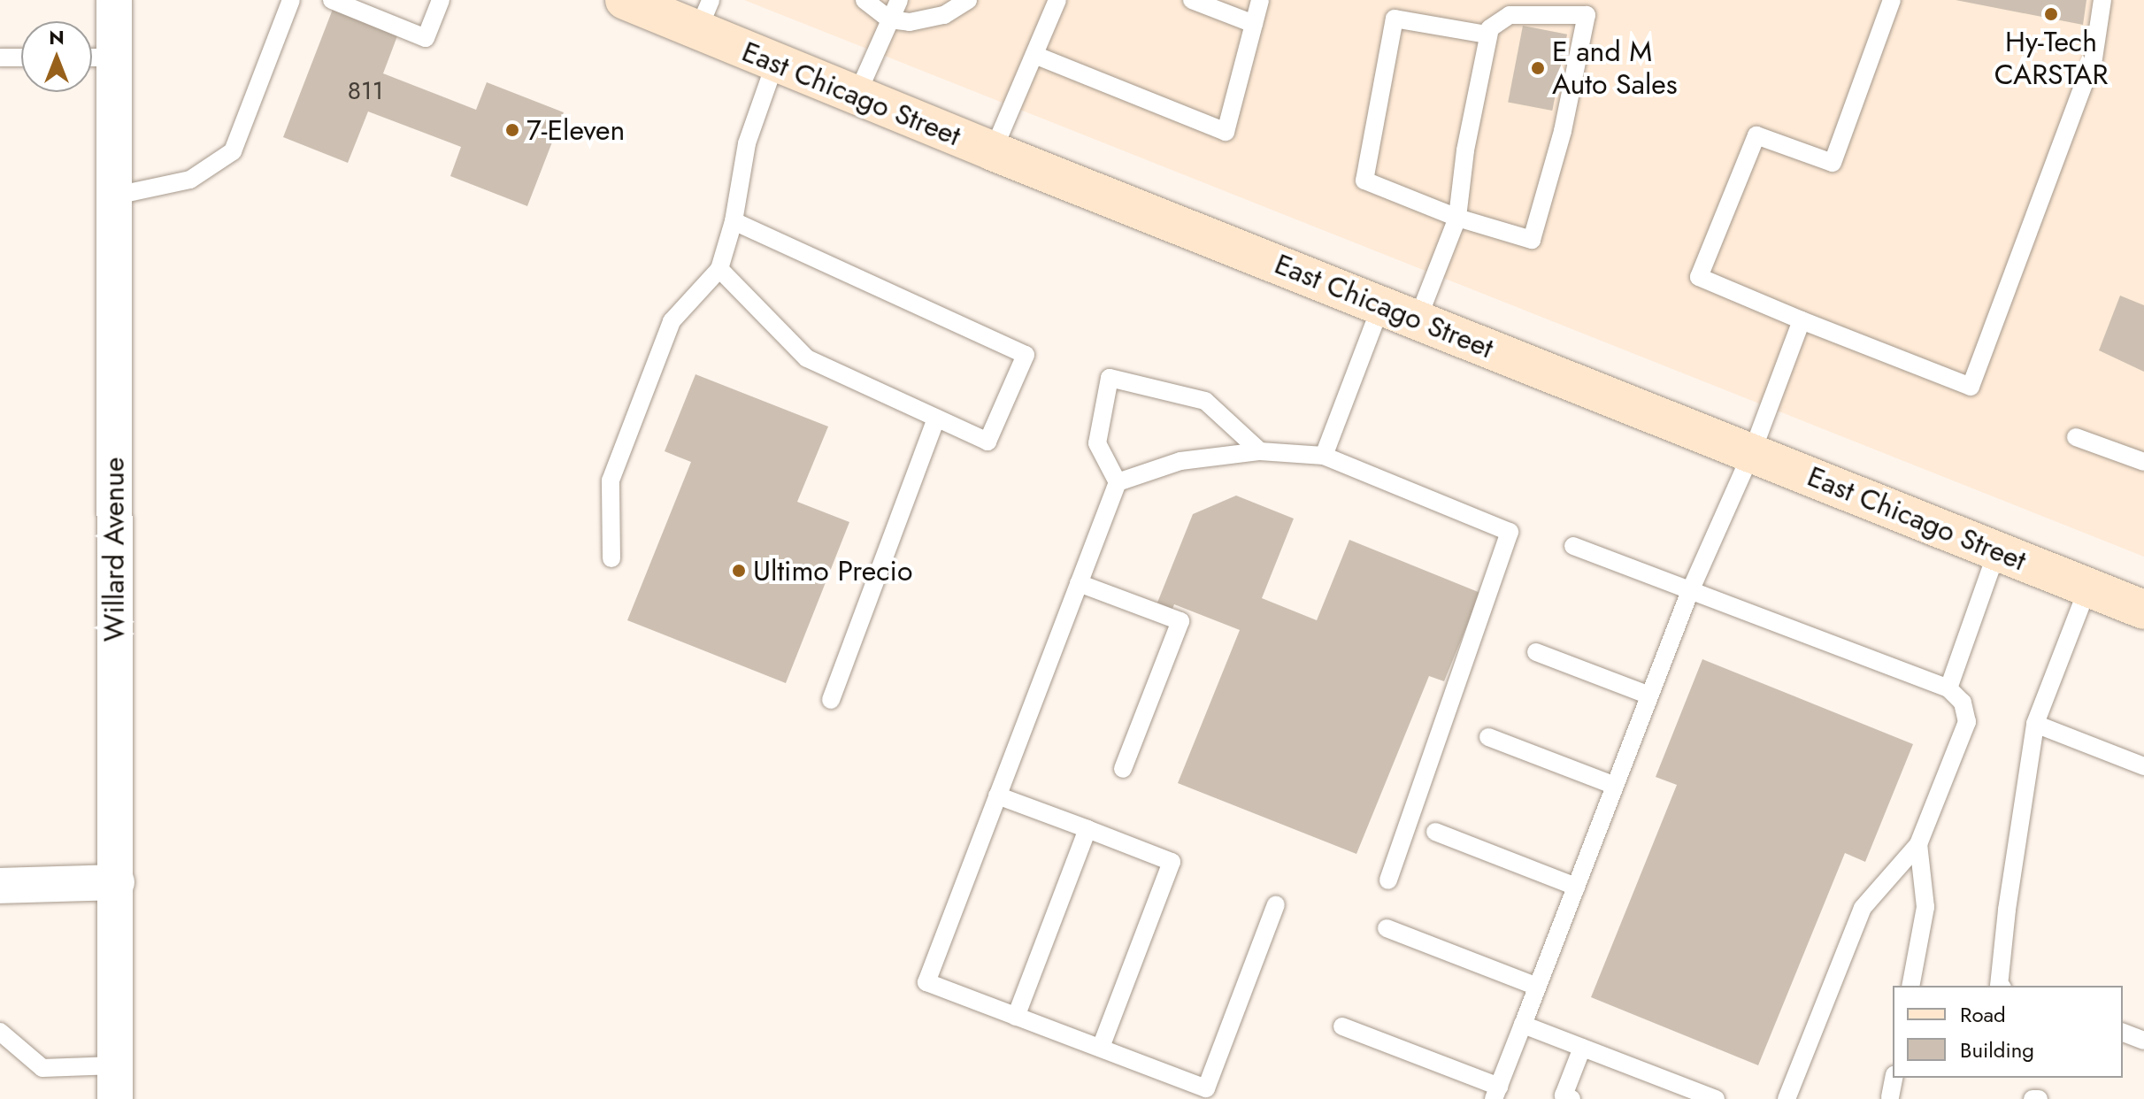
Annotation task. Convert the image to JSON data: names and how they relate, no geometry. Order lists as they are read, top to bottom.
{
  "streets": {
    "main road": ["East Chicago Street"],
    "street": ["Willard Avenue"]
  },
  "places": [
    "Hy-Tech CARSTAR",
    "E and M Auto Sales",
    "7-Eleven",
    "Ultimo Precio"
  ],
  "house_numbers": ["811"],
  "legend": ["Road", "Building"],
  "north": "top"
}
